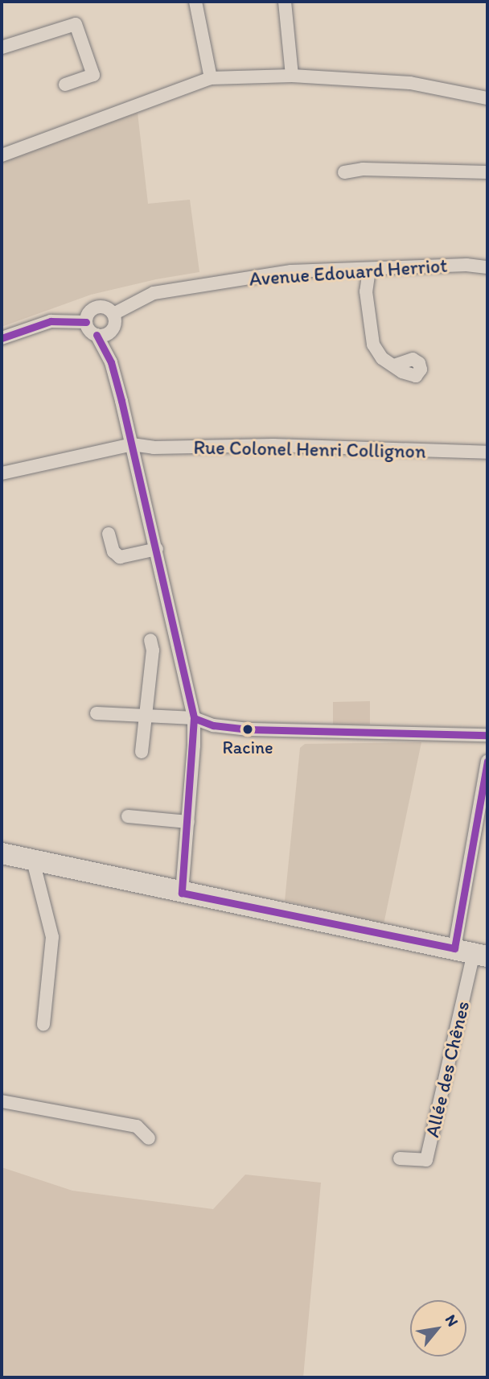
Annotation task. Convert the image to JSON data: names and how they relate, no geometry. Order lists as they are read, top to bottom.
{
  "streets": {
    "street": ["Avenue Edouard Herriot", "Rue Colonel Henri Collignon", "Allée des Chênes"]
  },
  "places": ["Racine"],
  "north": "top right"
}
